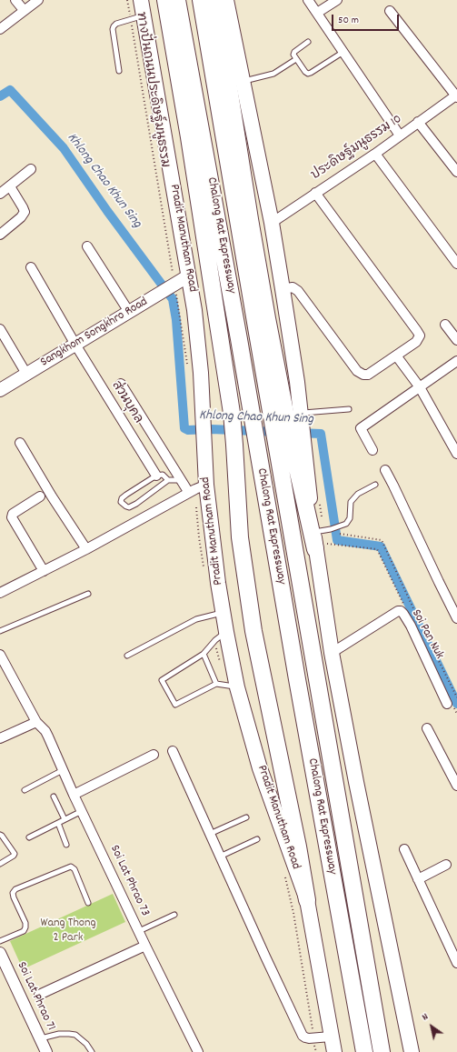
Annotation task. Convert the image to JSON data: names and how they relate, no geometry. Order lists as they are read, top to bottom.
{
  "streets": {
    "highway": ["Chalong Rat Expressway"],
    "main road": ["Pradit Manutham Road", "Sangkhom Songkhro Road"],
    "street": [
      "ประดิษฐ์มนูธรรม 10",
      "ส่วนบุคล",
      "Soi Pan Nuk",
      "Soi Lat Phrao 73",
      "Soi Lat Phrao 71"
    ],
    "path": ["ทางปั่นถนนประดิษฐ์มนูธรรม"]
  },
  "crossings": [
    ["ทางปั่นถนนประดิษฐ์มนูธรรม", "Pradit Manutham Road"],
    ["ทางปั่นถนนประดิษฐ์มนูธรรม", "Sangkhom Songkhro Road"],
    ["Pradit Manutham Road", "Sangkhom Songkhro Road"],
    ["Sangkhom Songkhro Road", "ส่วนบุคล"]
  ],
  "water": ["Khlong Chao Khun Sing"],
  "parks": ["Wang Thong 2 Park"],
  "scale_bar": "50 m",
  "north": "top left"
}
